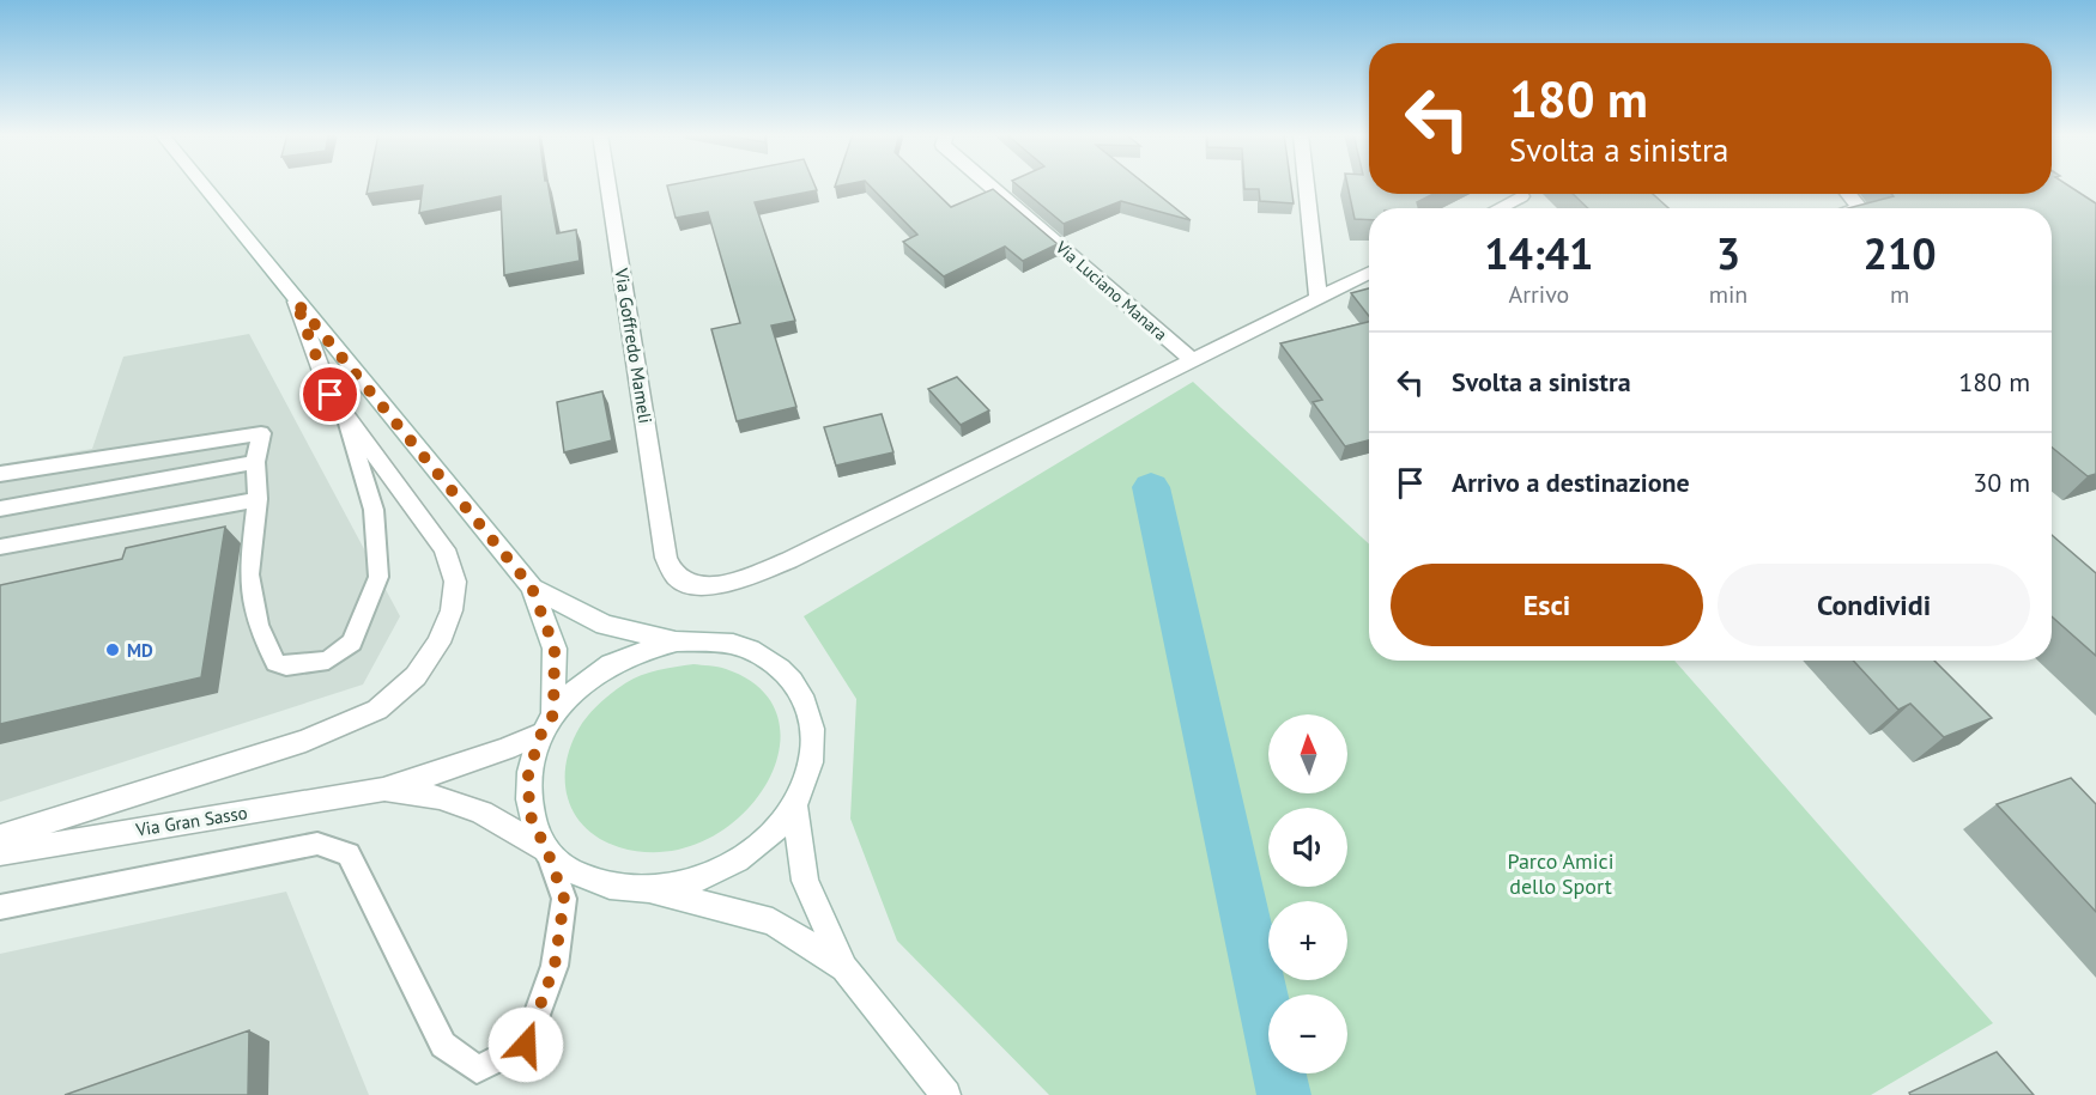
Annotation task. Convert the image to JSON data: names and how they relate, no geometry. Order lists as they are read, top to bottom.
{
  "streets": {
    "street": ["Via Luciano Manara", "Via Goffredo Mameli", "Via Gran Sasso"]
  },
  "crossings": [
    ["Via Luciano Manara", "Via Goffredo Mameli"]
  ],
  "parks": ["Parco Amici dello Sport"],
  "places": ["MD"],
  "north": "top",
  "page": {
    "turn": ["180 m", "Svolta a sinistra"],
    "eta": [
      "14:41",
      "Arrivo",
      "3",
      "min",
      "210",
      "m"
    ],
    "list": [
      {
        "name": "Svolta a sinistra",
        "value": "180 m"
      },
      {
        "name": "Arrivo a destinazione",
        "value": "30 m"
      }
    ],
    "buttons": ["Esci", "Condividi"],
    "map_buttons": ["+", "−"]
  }
}
